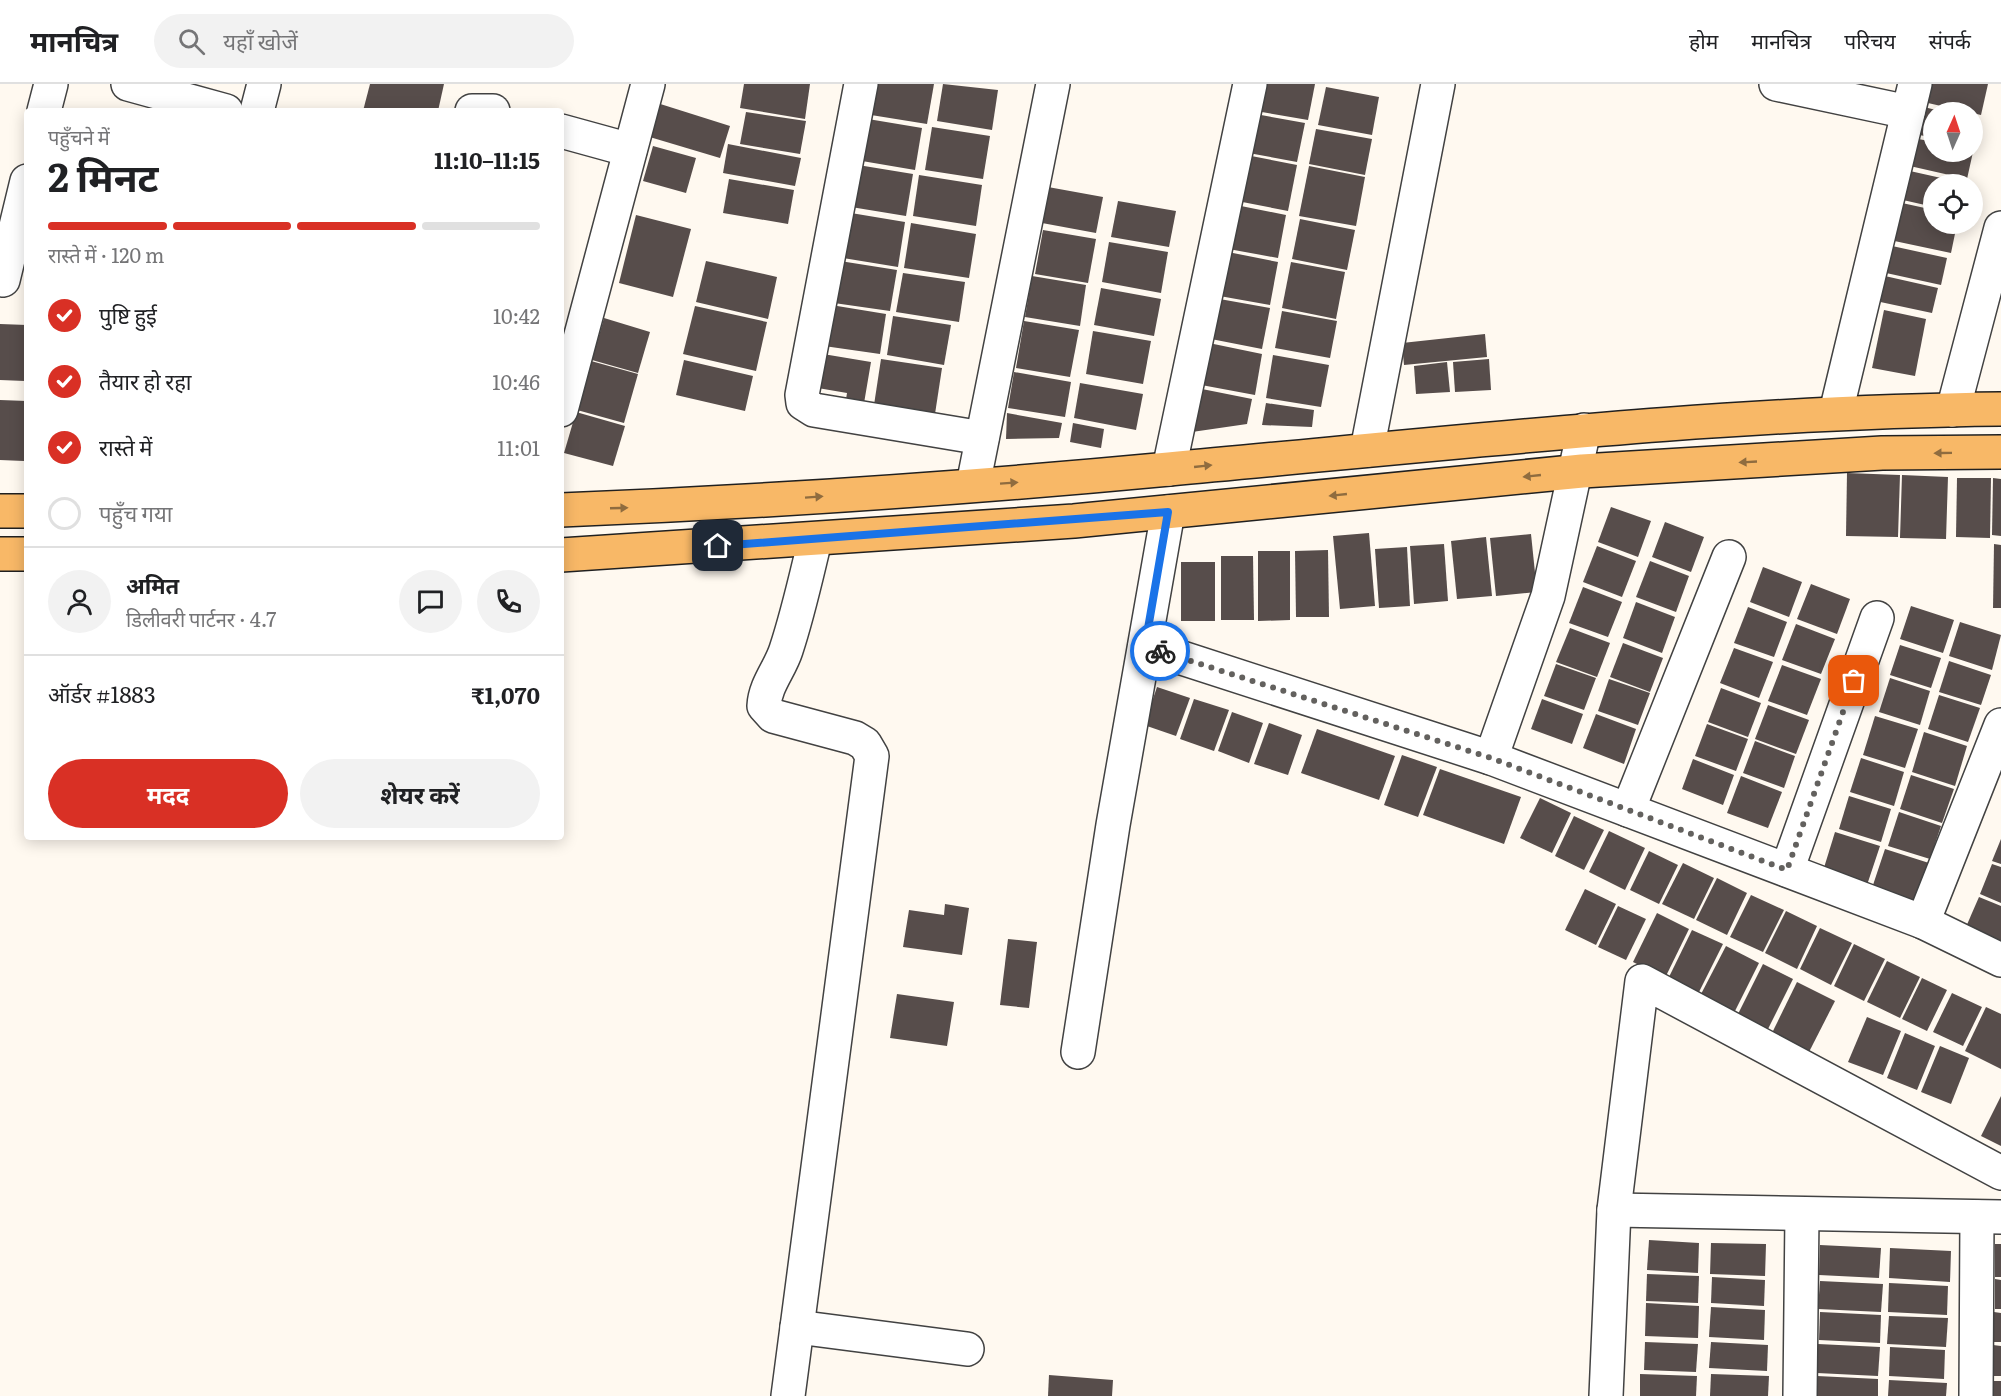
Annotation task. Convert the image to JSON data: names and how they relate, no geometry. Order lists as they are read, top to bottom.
{
  "north": "top",
  "page": {
    "header": "मानचित्र",
    "search": "यहाँ खोजें",
    "nav": [
      "होम",
      "मानचित्र",
      "परिचय",
      "संपर्क"
    ],
    "heading": ["2 मिनट", "पहुँचने में", "11:10–11:15"],
    "panel": [
      "अमित",
      "डिलीवरी पार्टनर · 4.7",
      "ऑर्डर #1883",
      "₹1,070"
    ],
    "bar": "रास्ते में · 120 m",
    "list": [
      ["पुष्टि हुई", "10:42"],
      ["तैयार हो रहा", "10:46"],
      ["रास्ते में", "11:01"],
      "पहुँच गया"
    ],
    "buttons": ["मदद", "शेयर करें"]
  }
}
